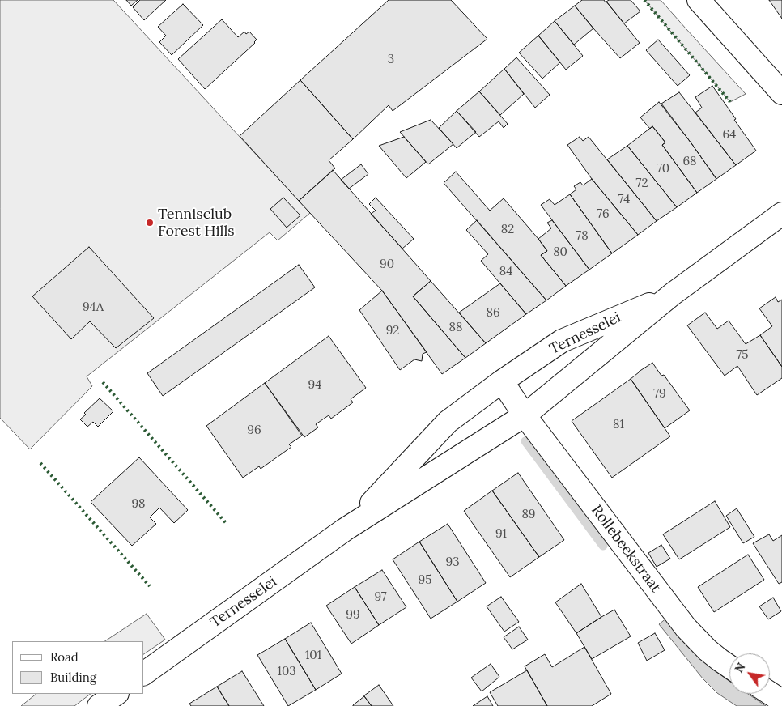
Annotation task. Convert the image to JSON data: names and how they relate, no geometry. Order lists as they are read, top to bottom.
{
  "streets": {
    "street": ["Ternesselei", "Rollebeekstraat"]
  },
  "crossings": [
    ["Ternesselei", "Rollebeekstraat"]
  ],
  "places": ["Tennisclub Forest Hills"],
  "house_numbers": [
    "3",
    "64",
    "68",
    "70",
    "72",
    "74",
    "76",
    "82",
    "78",
    "80",
    "90",
    "84",
    "94A",
    "86",
    "88",
    "92",
    "75",
    "94",
    "79",
    "81",
    "96",
    "98",
    "89",
    "91",
    "93",
    "95",
    "97",
    "99",
    "101",
    "103"
  ],
  "legend": ["Road", "Building"],
  "north": "top left"
}
